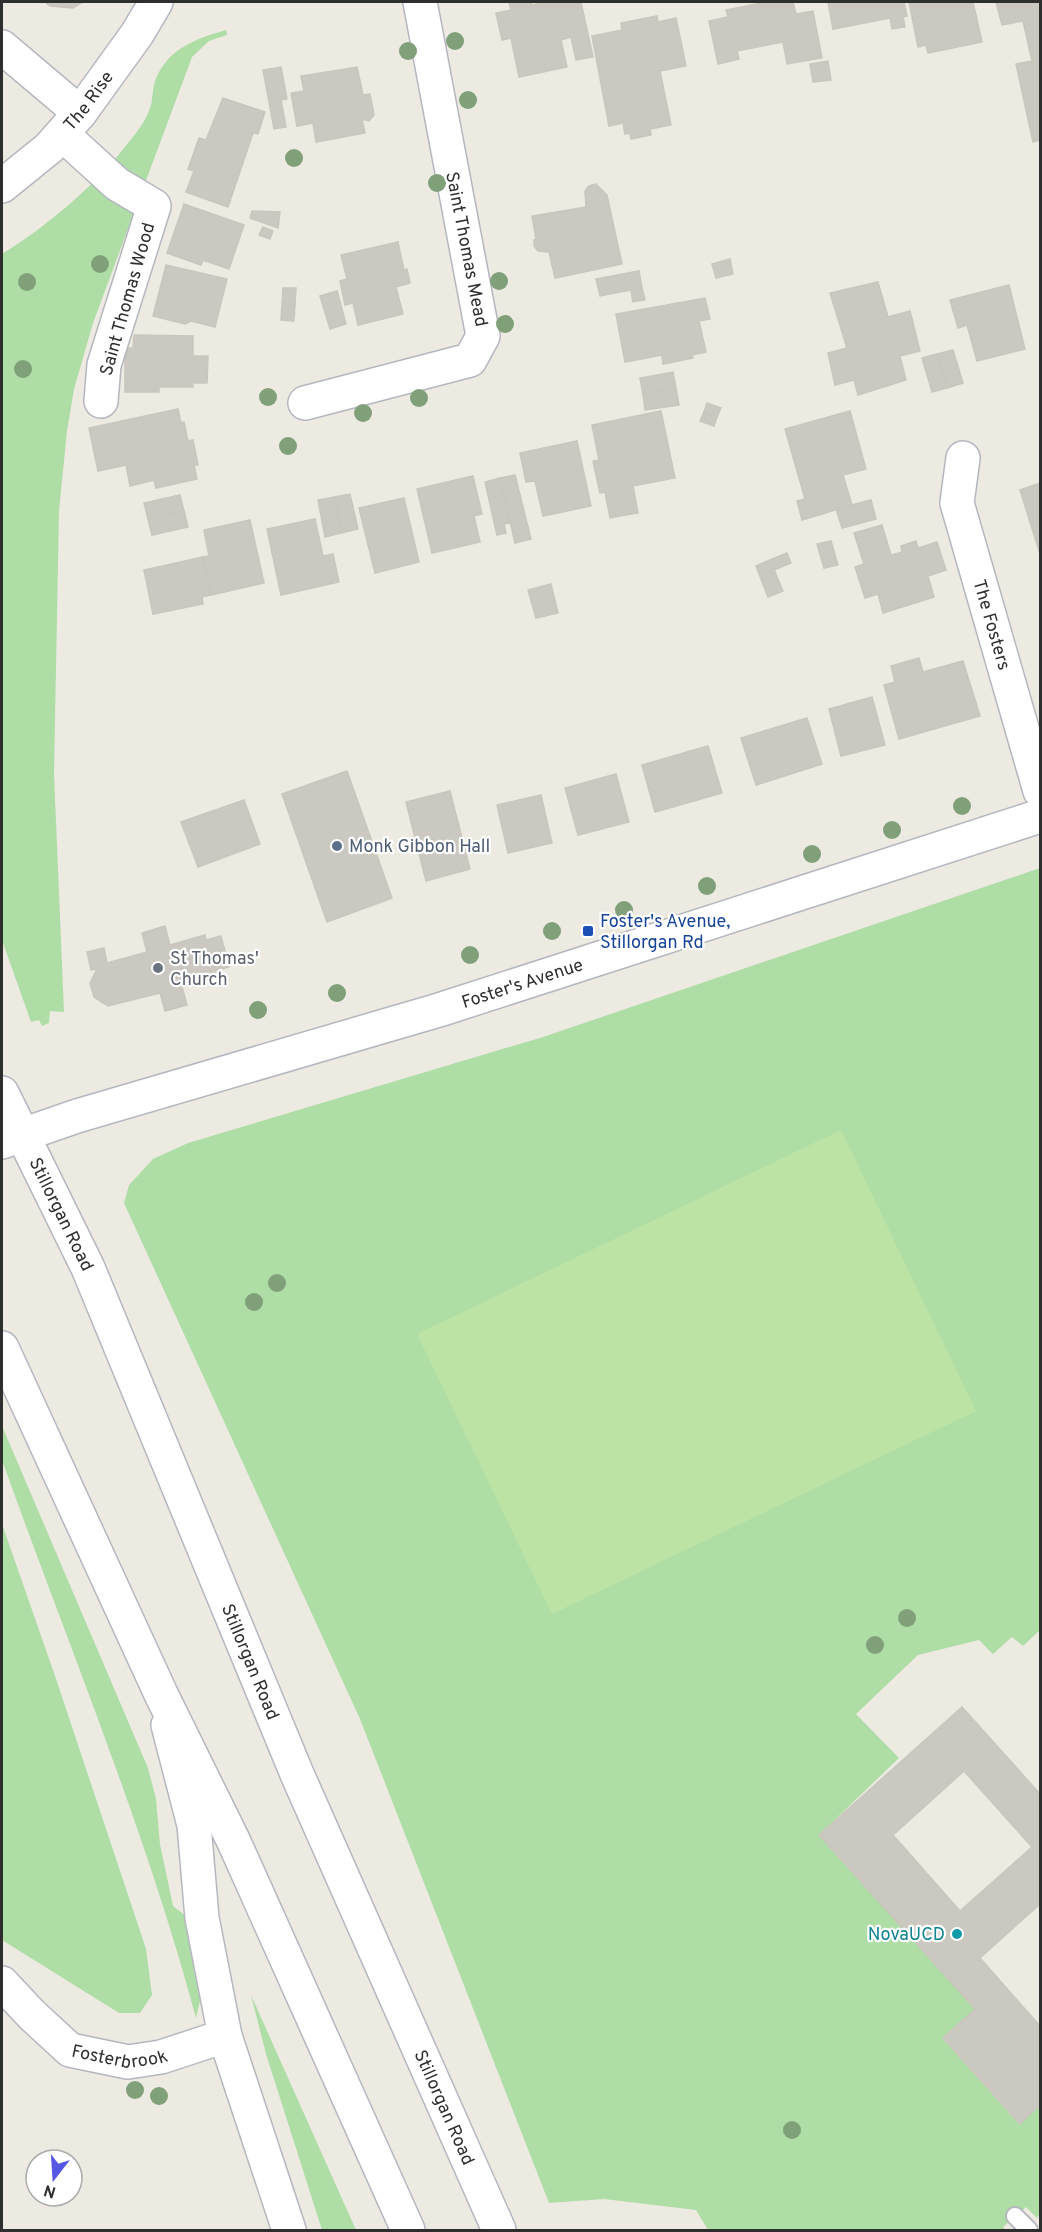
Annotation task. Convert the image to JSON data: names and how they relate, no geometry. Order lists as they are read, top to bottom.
{
  "streets": {
    "main road": [
      "The Rise",
      "Saint Thomas Mead",
      "Saint Thomas Wood",
      "The Fosters",
      "Foster's Avenue",
      "Stillorgan Road",
      "Fosterbrook"
    ]
  },
  "crossings": [
    ["The Rise", "Saint Thomas Wood"],
    ["Foster's Avenue", "Stillorgan Road"]
  ],
  "places": {
    "other": ["Monk Gibbon Hall", "St Thomas' Church", "NovaUCD"],
    "transit": ["Foster's Avenue, Stillorgan Rd"]
  },
  "north": "bottom"
}
